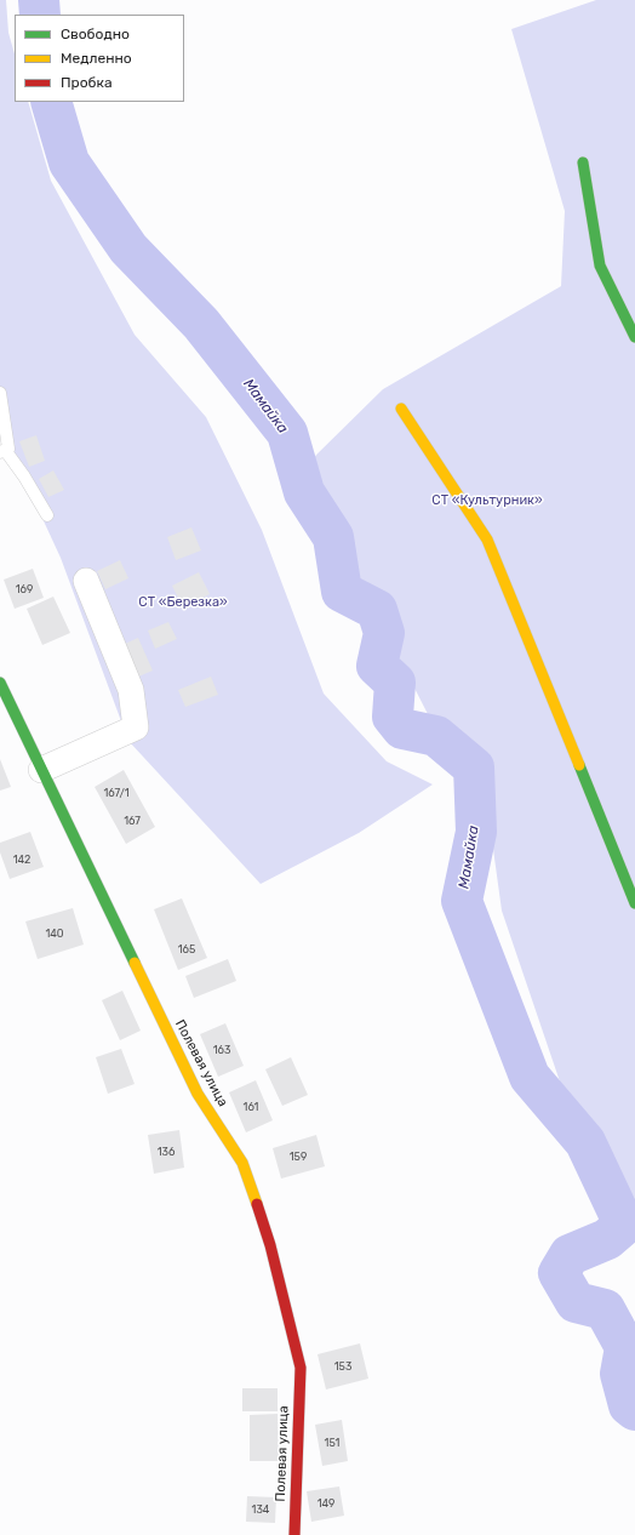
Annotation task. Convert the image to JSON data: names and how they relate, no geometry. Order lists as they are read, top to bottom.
{
  "streets": {
    "street": ["Полевая улица"]
  },
  "water": ["Мамайка"],
  "parks": ["СТ «Культурник»", "СТ «Березка»"],
  "house_numbers": [
    "169",
    "167/1",
    "167",
    "142",
    "140",
    "165",
    "163",
    "161",
    "136",
    "159",
    "153",
    "151",
    "149",
    "134"
  ],
  "legend": ["Свободно", "Медленно", "Пробка"]
}
